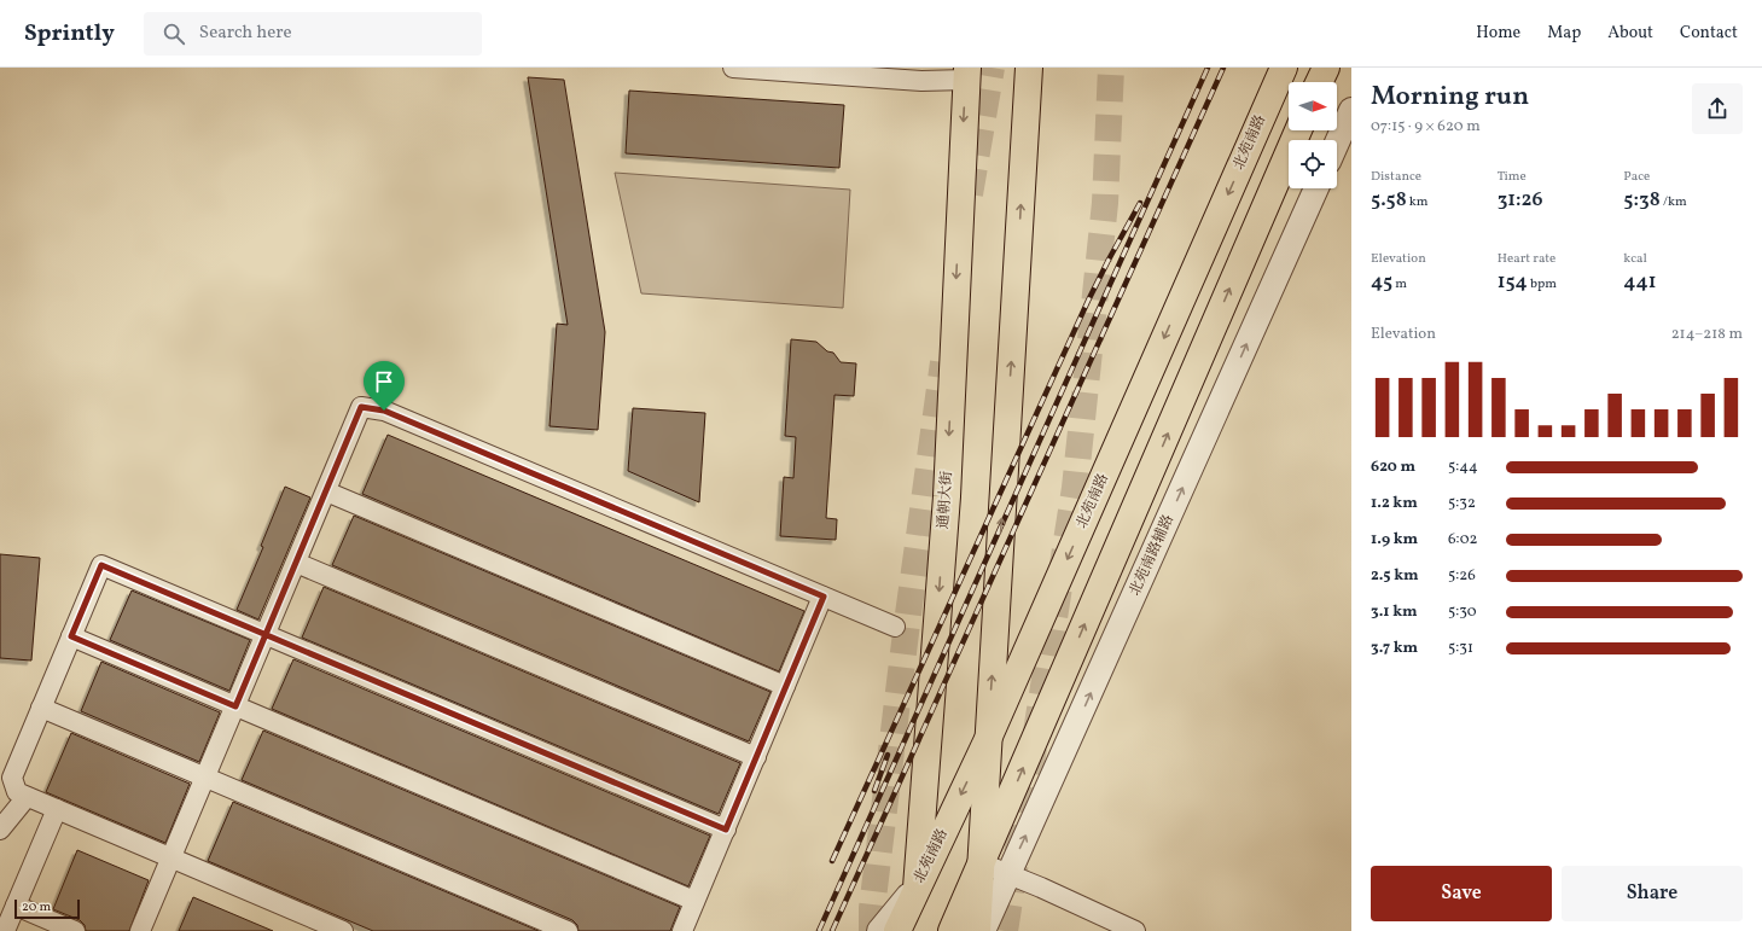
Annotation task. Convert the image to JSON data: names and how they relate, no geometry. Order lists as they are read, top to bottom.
{
  "streets": {
    "main road": ["北苑南路", "通朝大街"],
    "street": ["北苑南路辅路"]
  },
  "crossings": [
    ["北苑南路", "通朝大街"]
  ],
  "one_way": ["北苑南路辅路"],
  "scale_bar": "20 m",
  "north": "right",
  "page": {
    "header": "Sprintly",
    "search": "Search here",
    "nav": [
      "Home",
      "Map",
      "About",
      "Contact"
    ],
    "heading": ["Morning run", "07:15 · 9 × 620 m"],
    "stats": [
      ["Distance", "5.58 km"],
      ["Time", "31:26"],
      ["Pace", "5:38 /km"],
      ["Elevation", "45 m"],
      ["Heart rate", "154 bpm"],
      ["kcal", "441"]
    ],
    "chart": ["Elevation", "214–218 m"],
    "list": [
      {
        "name": "620 m",
        "note": "5:44"
      },
      {
        "name": "1.2 km",
        "note": "5:32"
      },
      {
        "name": "1.9 km",
        "note": "6:02"
      },
      {
        "name": "2.5 km",
        "note": "5:26"
      },
      {
        "name": "3.1 km",
        "note": "5:30"
      },
      {
        "name": "3.7 km",
        "note": "5:31"
      }
    ],
    "buttons": ["Save", "Share"],
    "scale": "20 m"
  }
}
